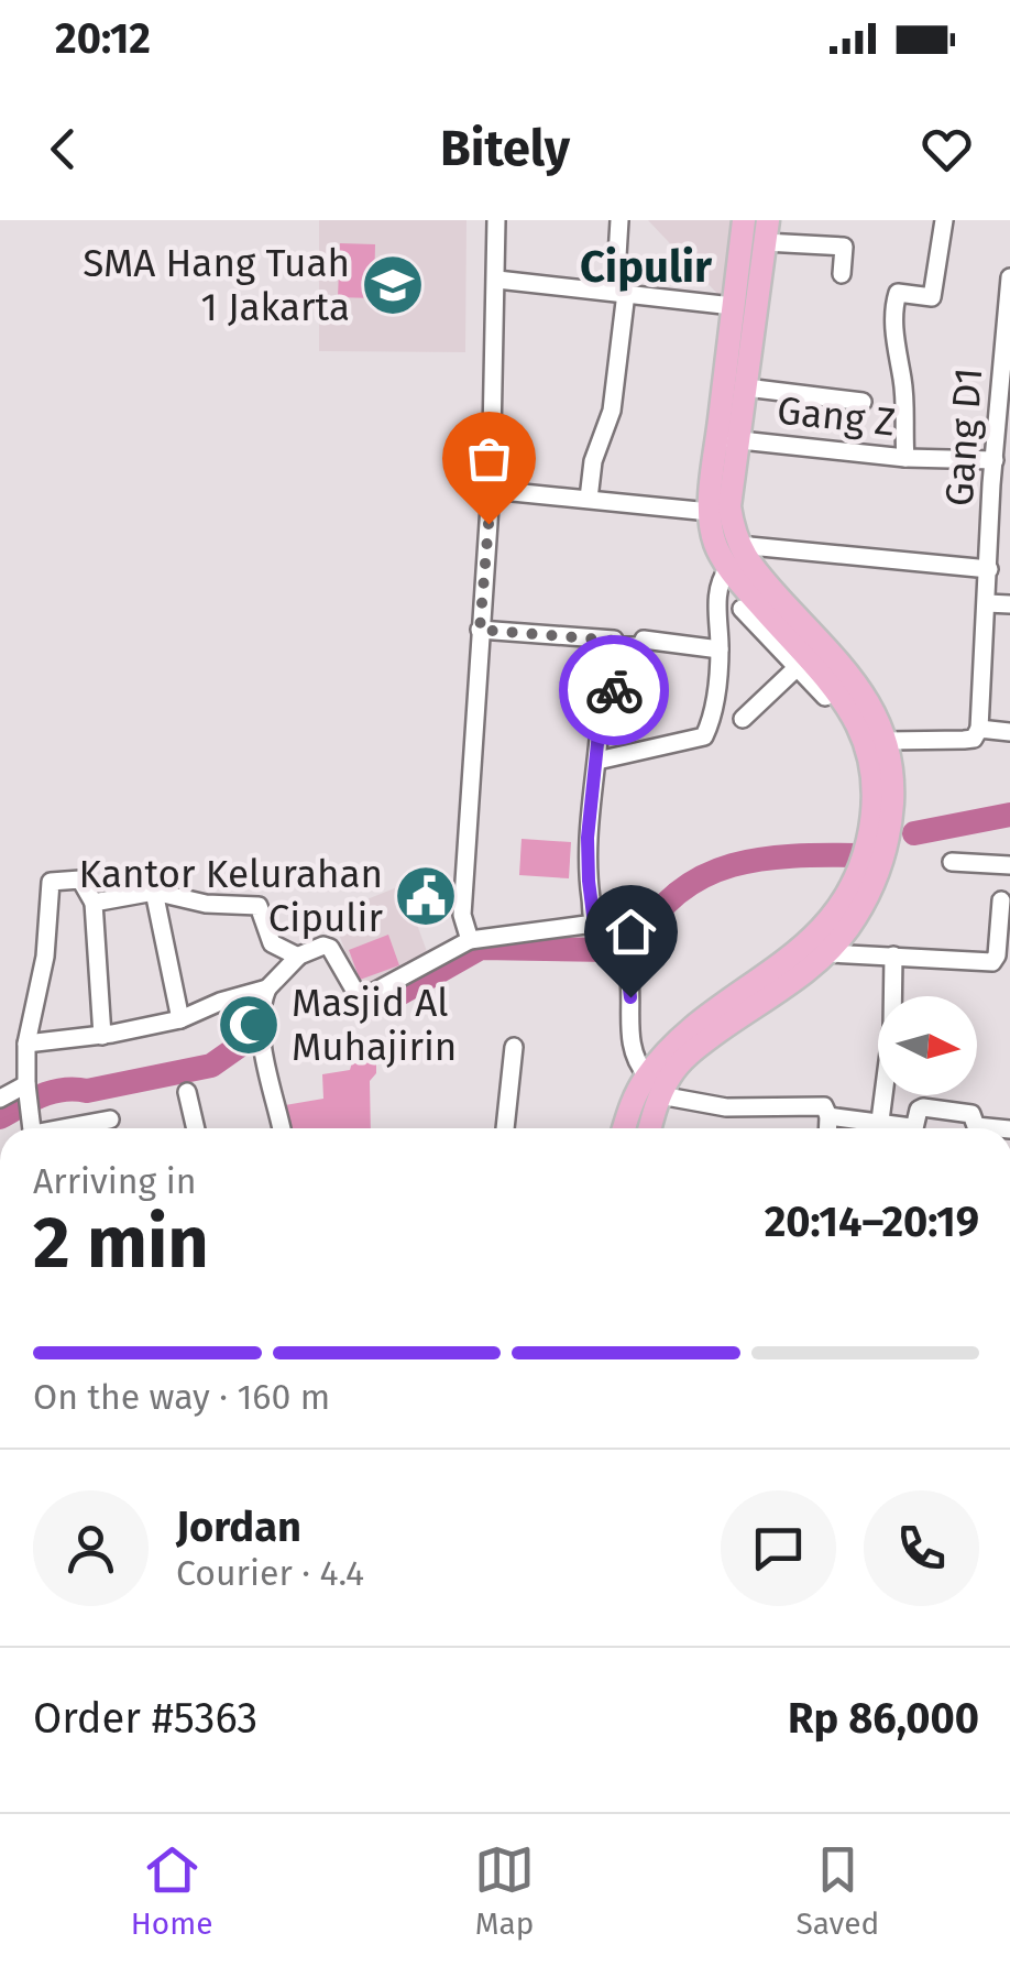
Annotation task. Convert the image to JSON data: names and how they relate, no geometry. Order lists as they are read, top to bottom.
{
  "streets": {
    "street": ["Gang Z", "Gang D1"]
  },
  "crossings": [
    ["Gang Z", "Gang D1"]
  ],
  "districts": ["Cipulir"],
  "places": {
    "school or university": ["SMA Hang Tuah 1 Jakarta"],
    "public building": ["Kantor Kelurahan Cipulir"],
    "mosque": ["Masjid Al Muhajirin"]
  },
  "north": "right",
  "page": {
    "status": "20:12",
    "header": "Bitely",
    "heading": ["2 min", "Arriving in", "20:14–20:19"],
    "panel": [
      "Jordan",
      "Courier · 4.4",
      "Order #5363",
      "Rp 86,000"
    ],
    "bar": "On the way · 160 m",
    "tabs": ["Home", "Map", "Saved"]
  }
}
